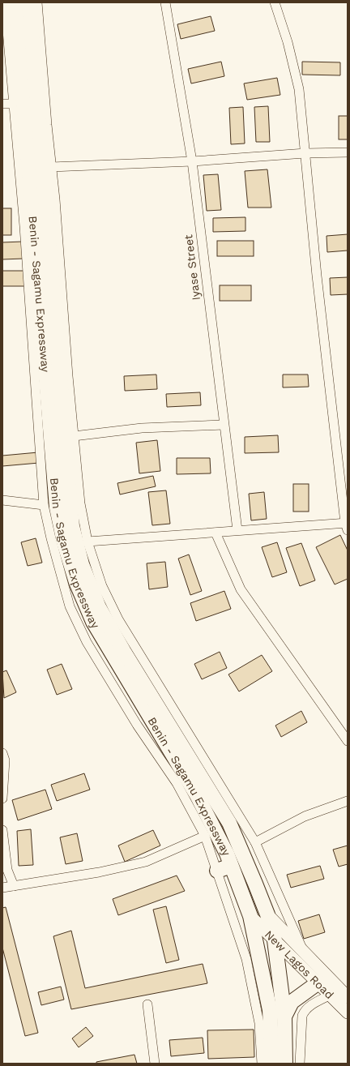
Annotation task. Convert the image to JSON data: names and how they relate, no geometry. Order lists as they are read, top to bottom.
{
  "streets": {
    "highway": ["Benin - Sagamu Expressway"],
    "main road": ["New Lagos Road"],
    "street": ["Iyase Street"]
  },
  "crossings": [
    ["Benin - Sagamu Expressway", "New Lagos Road"]
  ]
}
